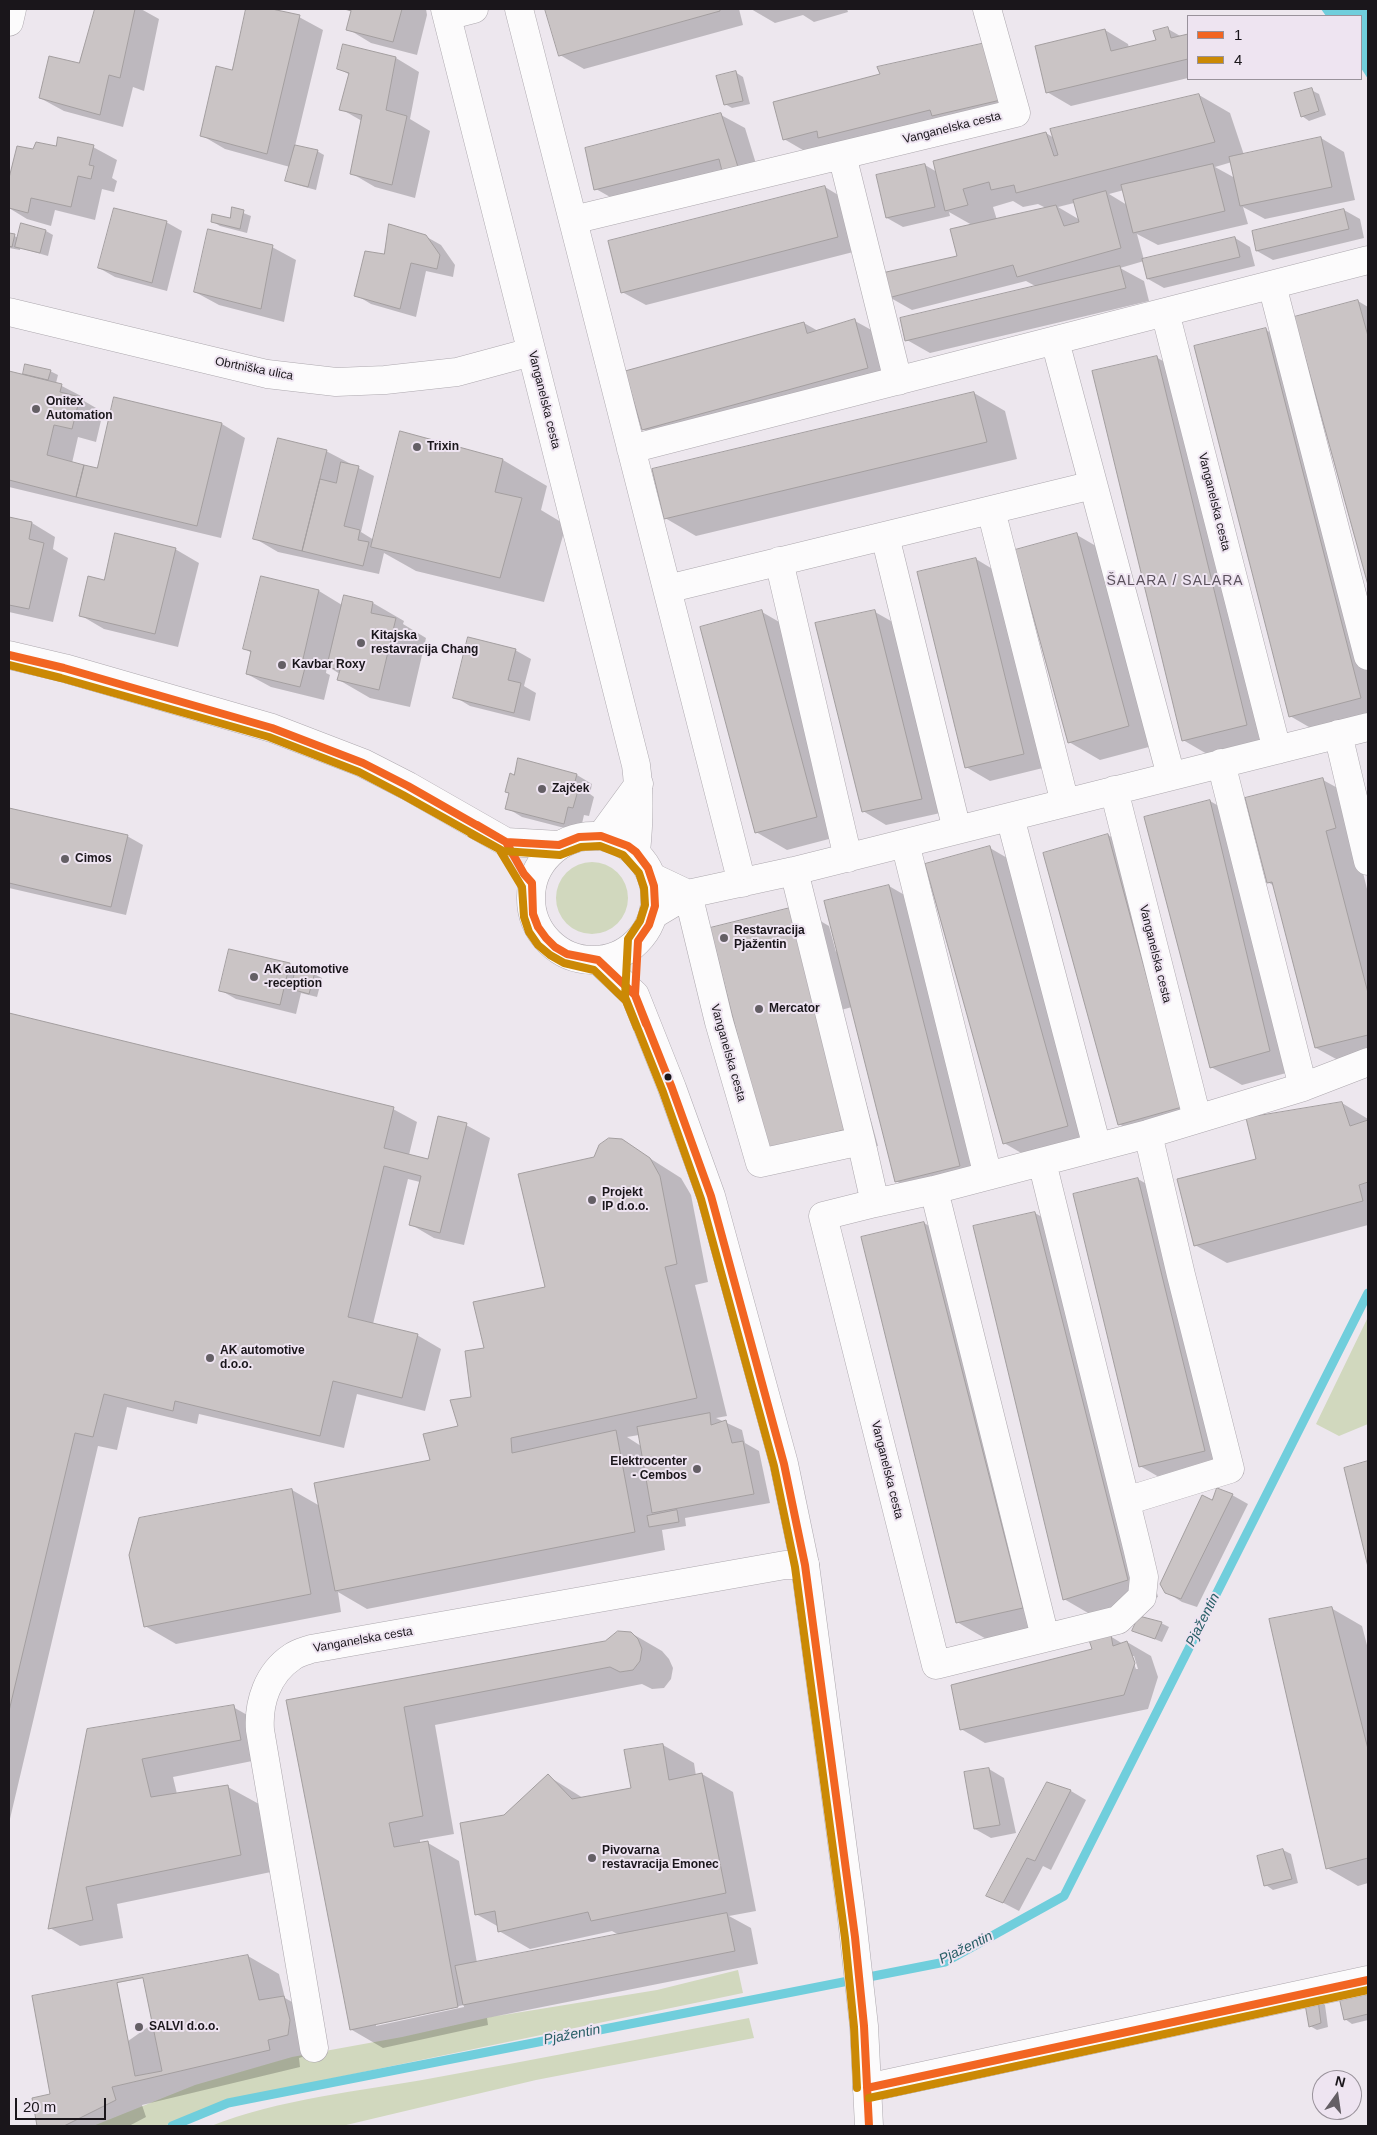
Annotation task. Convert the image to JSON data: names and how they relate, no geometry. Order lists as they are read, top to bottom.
{
  "streets": {
    "street": ["Vanganelska cesta", "Obrtniška ulica"]
  },
  "crossings": [
    ["Vanganelska cesta", "Obrtniška ulica"]
  ],
  "districts": ["ŠALARA / SALARA"],
  "water": ["Pjažentin"],
  "places": [
    "Onitex Automation",
    "Trixin",
    "Kitajska restavracija Chang",
    "Kavbar Roxy",
    "Zajček",
    "Cimos",
    "Restavracija Pjažentin",
    "AK automotive -reception",
    "Mercator",
    "Projekt IP d.o.o.",
    "AK automotive d.o.o.",
    "Elektrocenter - Cembos",
    "Pivovarna restavracija Emonec",
    "SALVI d.o.o."
  ],
  "lines": ["transit line 1", "transit line 4"],
  "legend": ["1", "4"],
  "scale_bar": "20 m",
  "north": "top"
}
